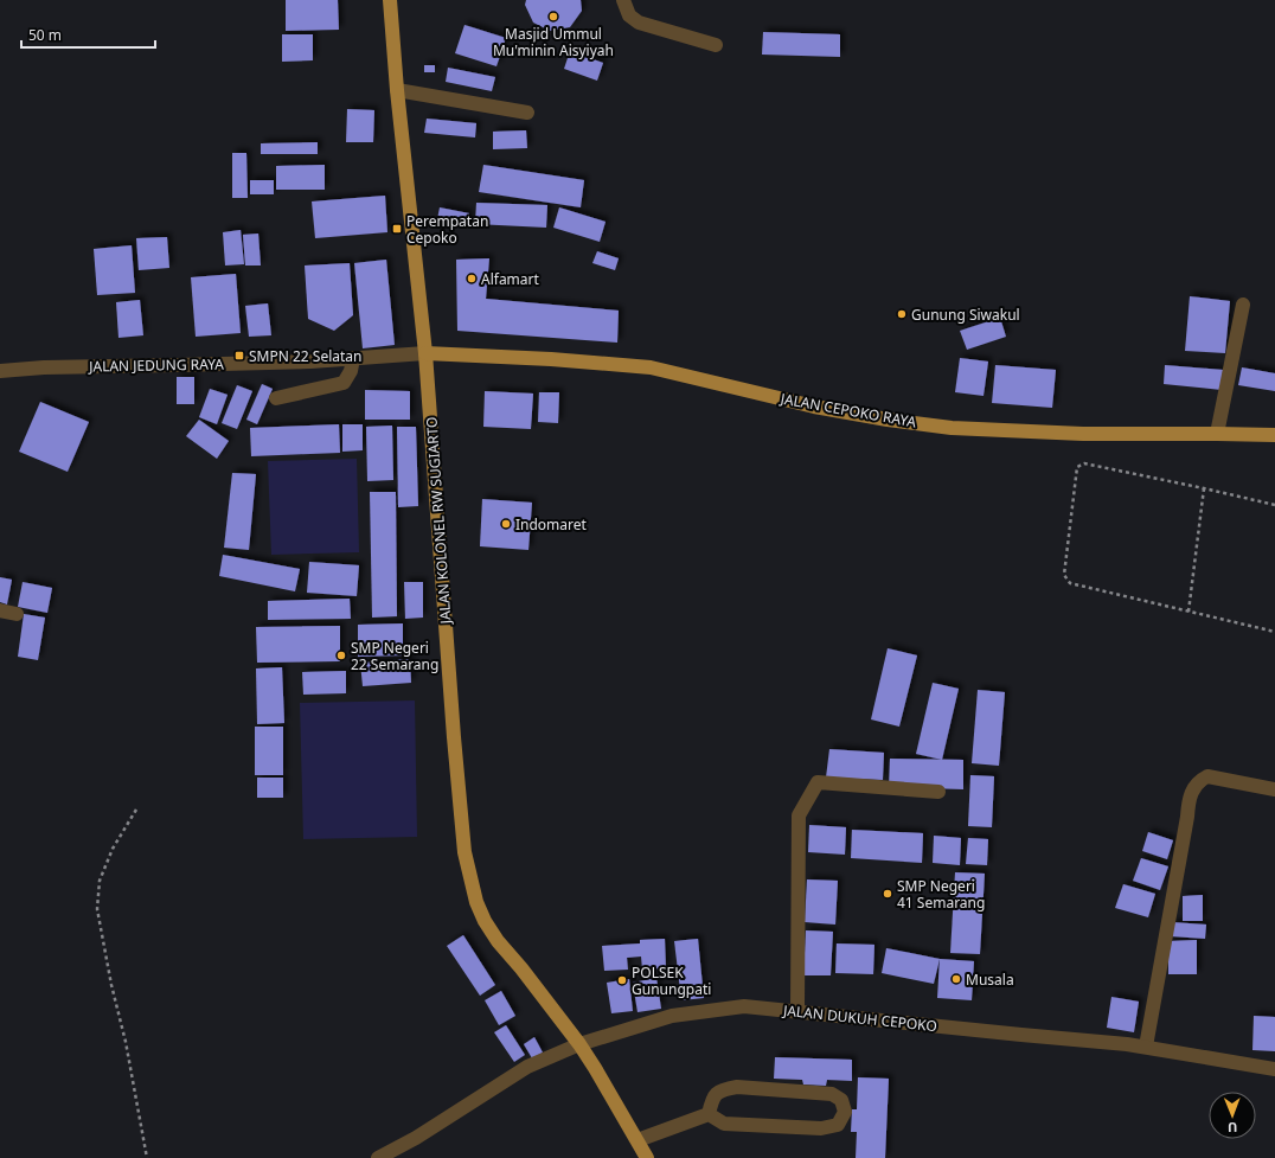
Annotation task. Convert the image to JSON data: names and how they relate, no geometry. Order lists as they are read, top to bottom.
{
  "streets": {
    "main road": ["JALAN CEPOKO RAYA", "JALAN KOLONEL RW SUGIARTO"],
    "street": ["JALAN JEDUNG RAYA", "JALAN DUKUH CEPOKO"]
  },
  "crossings": [
    ["JALAN JEDUNG RAYA", "JALAN CEPOKO RAYA"],
    ["JALAN JEDUNG RAYA", "JALAN KOLONEL RW SUGIARTO"],
    ["JALAN CEPOKO RAYA", "JALAN KOLONEL RW SUGIARTO"],
    ["JALAN KOLONEL RW SUGIARTO", "JALAN DUKUH CEPOKO"]
  ],
  "places": {
    "other": [
      "Masjid Ummul Mu'minin Aisyiyah",
      "Alfamart",
      "Gunung Siwakul",
      "Indomaret",
      "SMP Negeri 22 Semarang",
      "SMP Negeri 41 Semarang",
      "Musala",
      "POLSEK Gunungpati"
    ],
    "transit": ["Perempatan Cepoko", "SMPN 22 Selatan"]
  },
  "scale_bar": "50 m",
  "north": "bottom"
}
